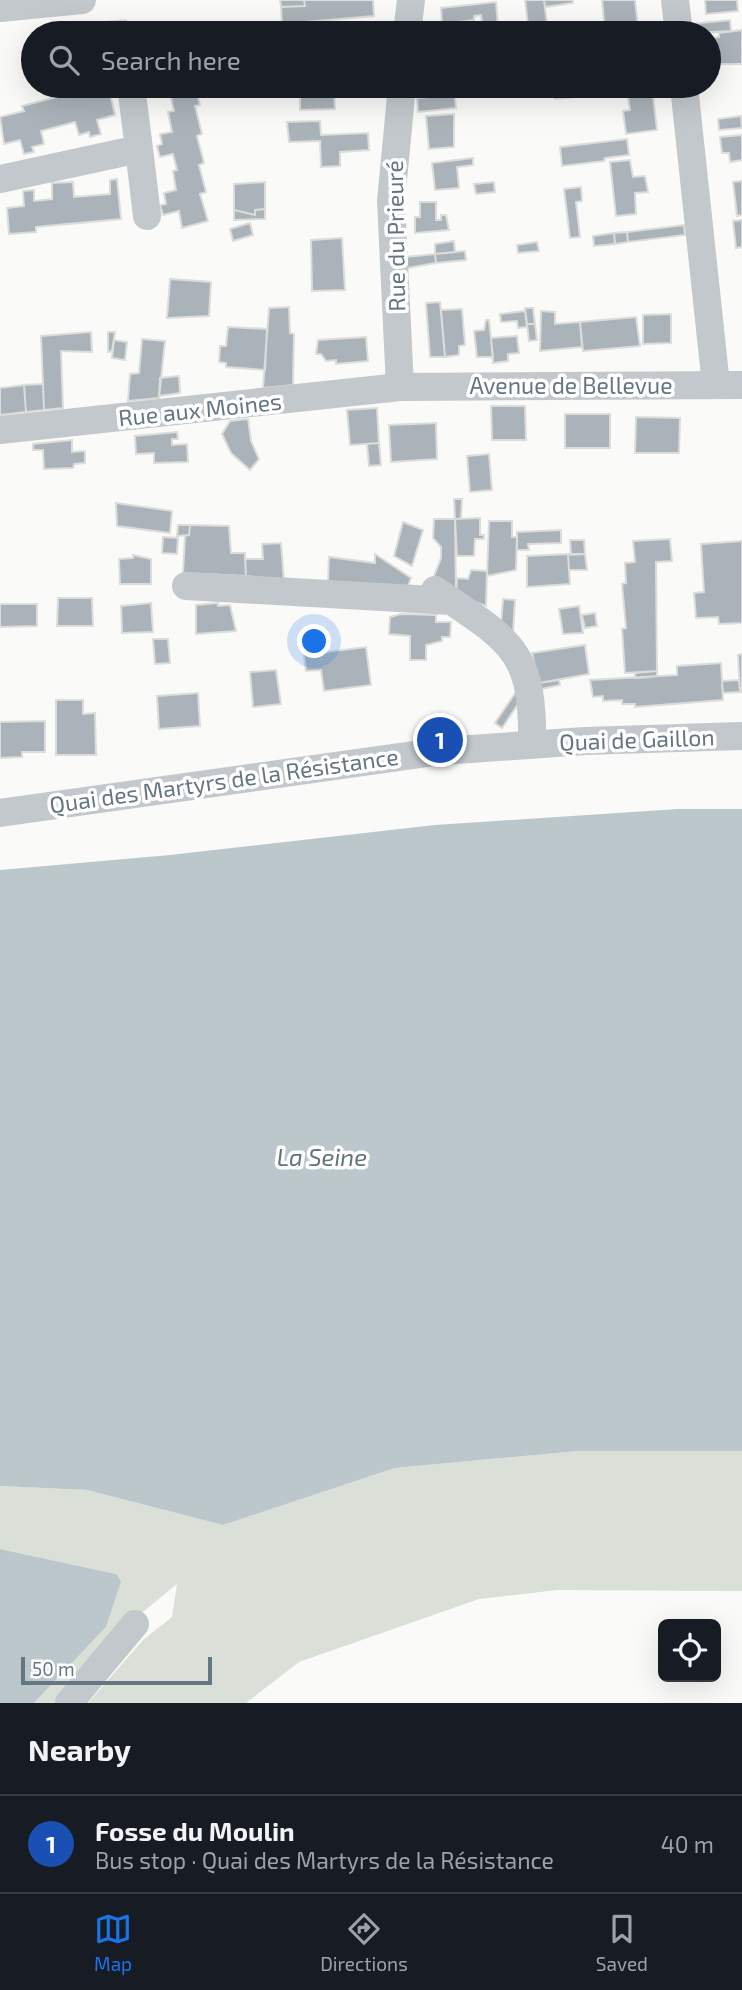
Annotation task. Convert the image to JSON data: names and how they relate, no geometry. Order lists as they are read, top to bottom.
{
  "streets": {
    "street": [
      "Rue du Prieuré",
      "Avenue de Bellevue",
      "Rue aux Moines",
      "Quai de Gaillon",
      "Quai des Martyrs de la Résistance"
    ]
  },
  "crossings": [
    ["Rue du Prieuré", "Avenue de Bellevue"],
    ["Rue du Prieuré", "Rue aux Moines"],
    ["Avenue de Bellevue", "Rue aux Moines"],
    ["Quai de Gaillon", "Quai des Martyrs de la Résistance"]
  ],
  "water": ["La Seine"],
  "scale_bar": "50 m",
  "page": {
    "search": "Search here",
    "pins": "1",
    "scale": "50 m",
    "heading": "Nearby",
    "list": [
      {
        "mark": "1",
        "name": "Fosse du Moulin",
        "note": "Bus stop · Quai des Martyrs de la Résistance",
        "value": "40 m"
      }
    ],
    "nav": ["Map", "Directions", "Saved"]
  }
}
